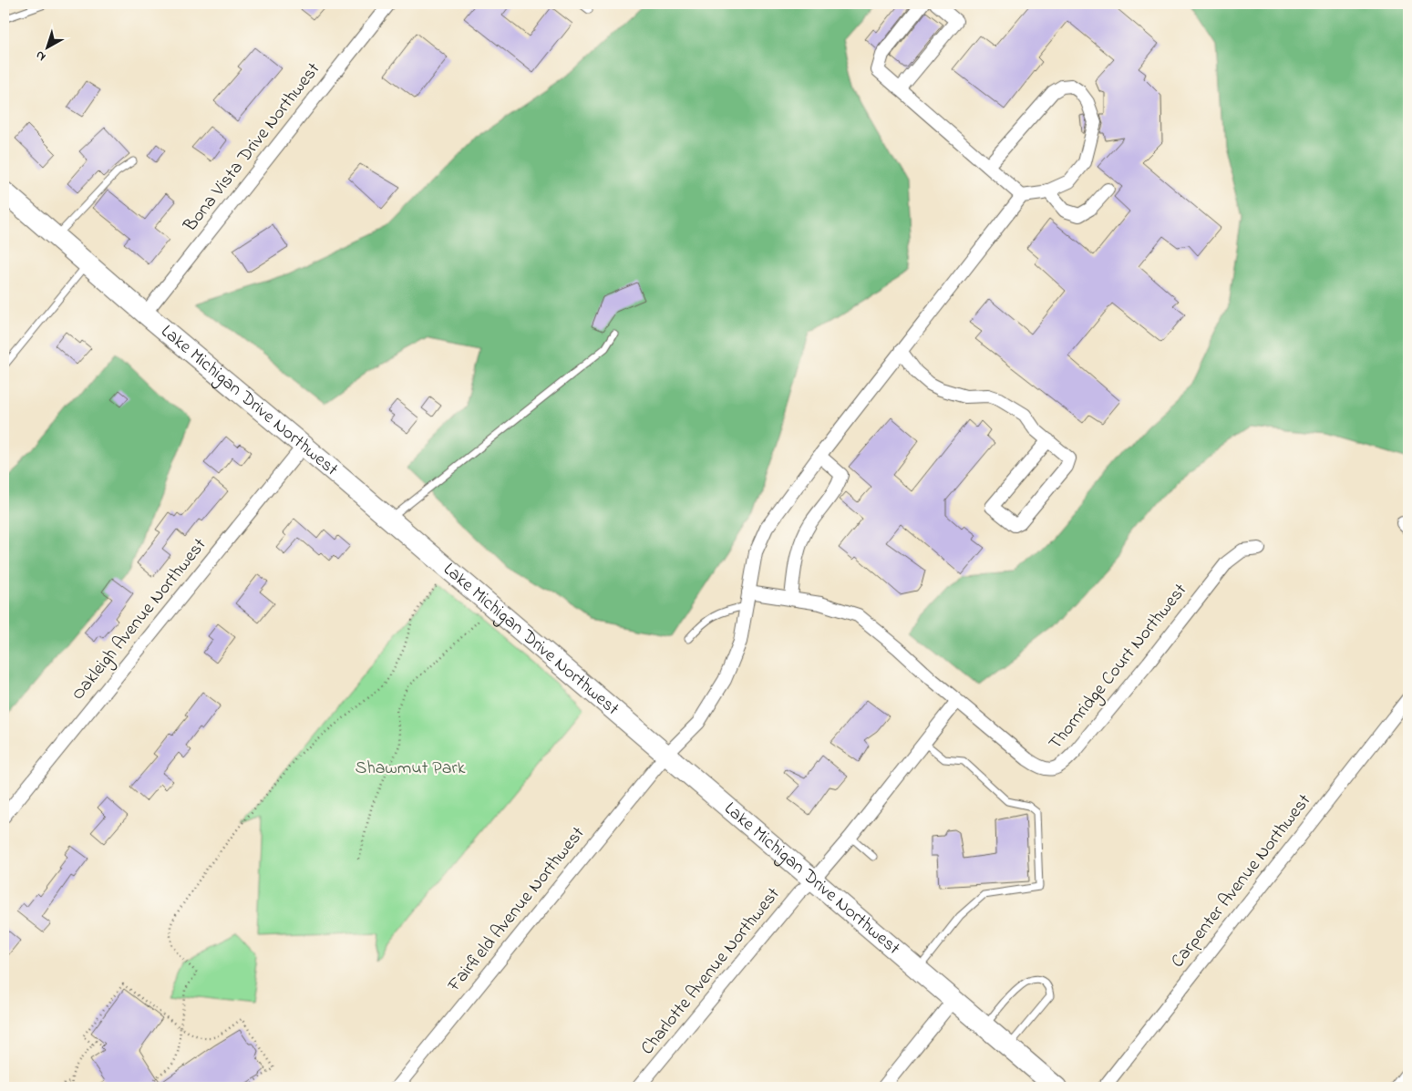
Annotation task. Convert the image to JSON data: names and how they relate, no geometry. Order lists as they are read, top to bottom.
{
  "streets": {
    "highway": ["Lake Michigan Drive Northwest"],
    "street": [
      "Bona Vista Drive Northwest",
      "Oakleigh Avenue Northwest",
      "Thornridge Court Northwest",
      "Carpenter Avenue Northwest",
      "Fairfield Avenue Northwest",
      "Charlotte Avenue Northwest"
    ]
  },
  "crossings": [
    ["Bona Vista Drive Northwest", "Lake Michigan Drive Northwest"],
    ["Lake Michigan Drive Northwest", "Oakleigh Avenue Northwest"],
    ["Lake Michigan Drive Northwest", "Fairfield Avenue Northwest"],
    ["Lake Michigan Drive Northwest", "Charlotte Avenue Northwest"],
    ["Thornridge Court Northwest", "Fairfield Avenue Northwest"],
    ["Thornridge Court Northwest", "Charlotte Avenue Northwest"]
  ],
  "parks": ["Shawmut Park"],
  "north": "bottom left"
}
